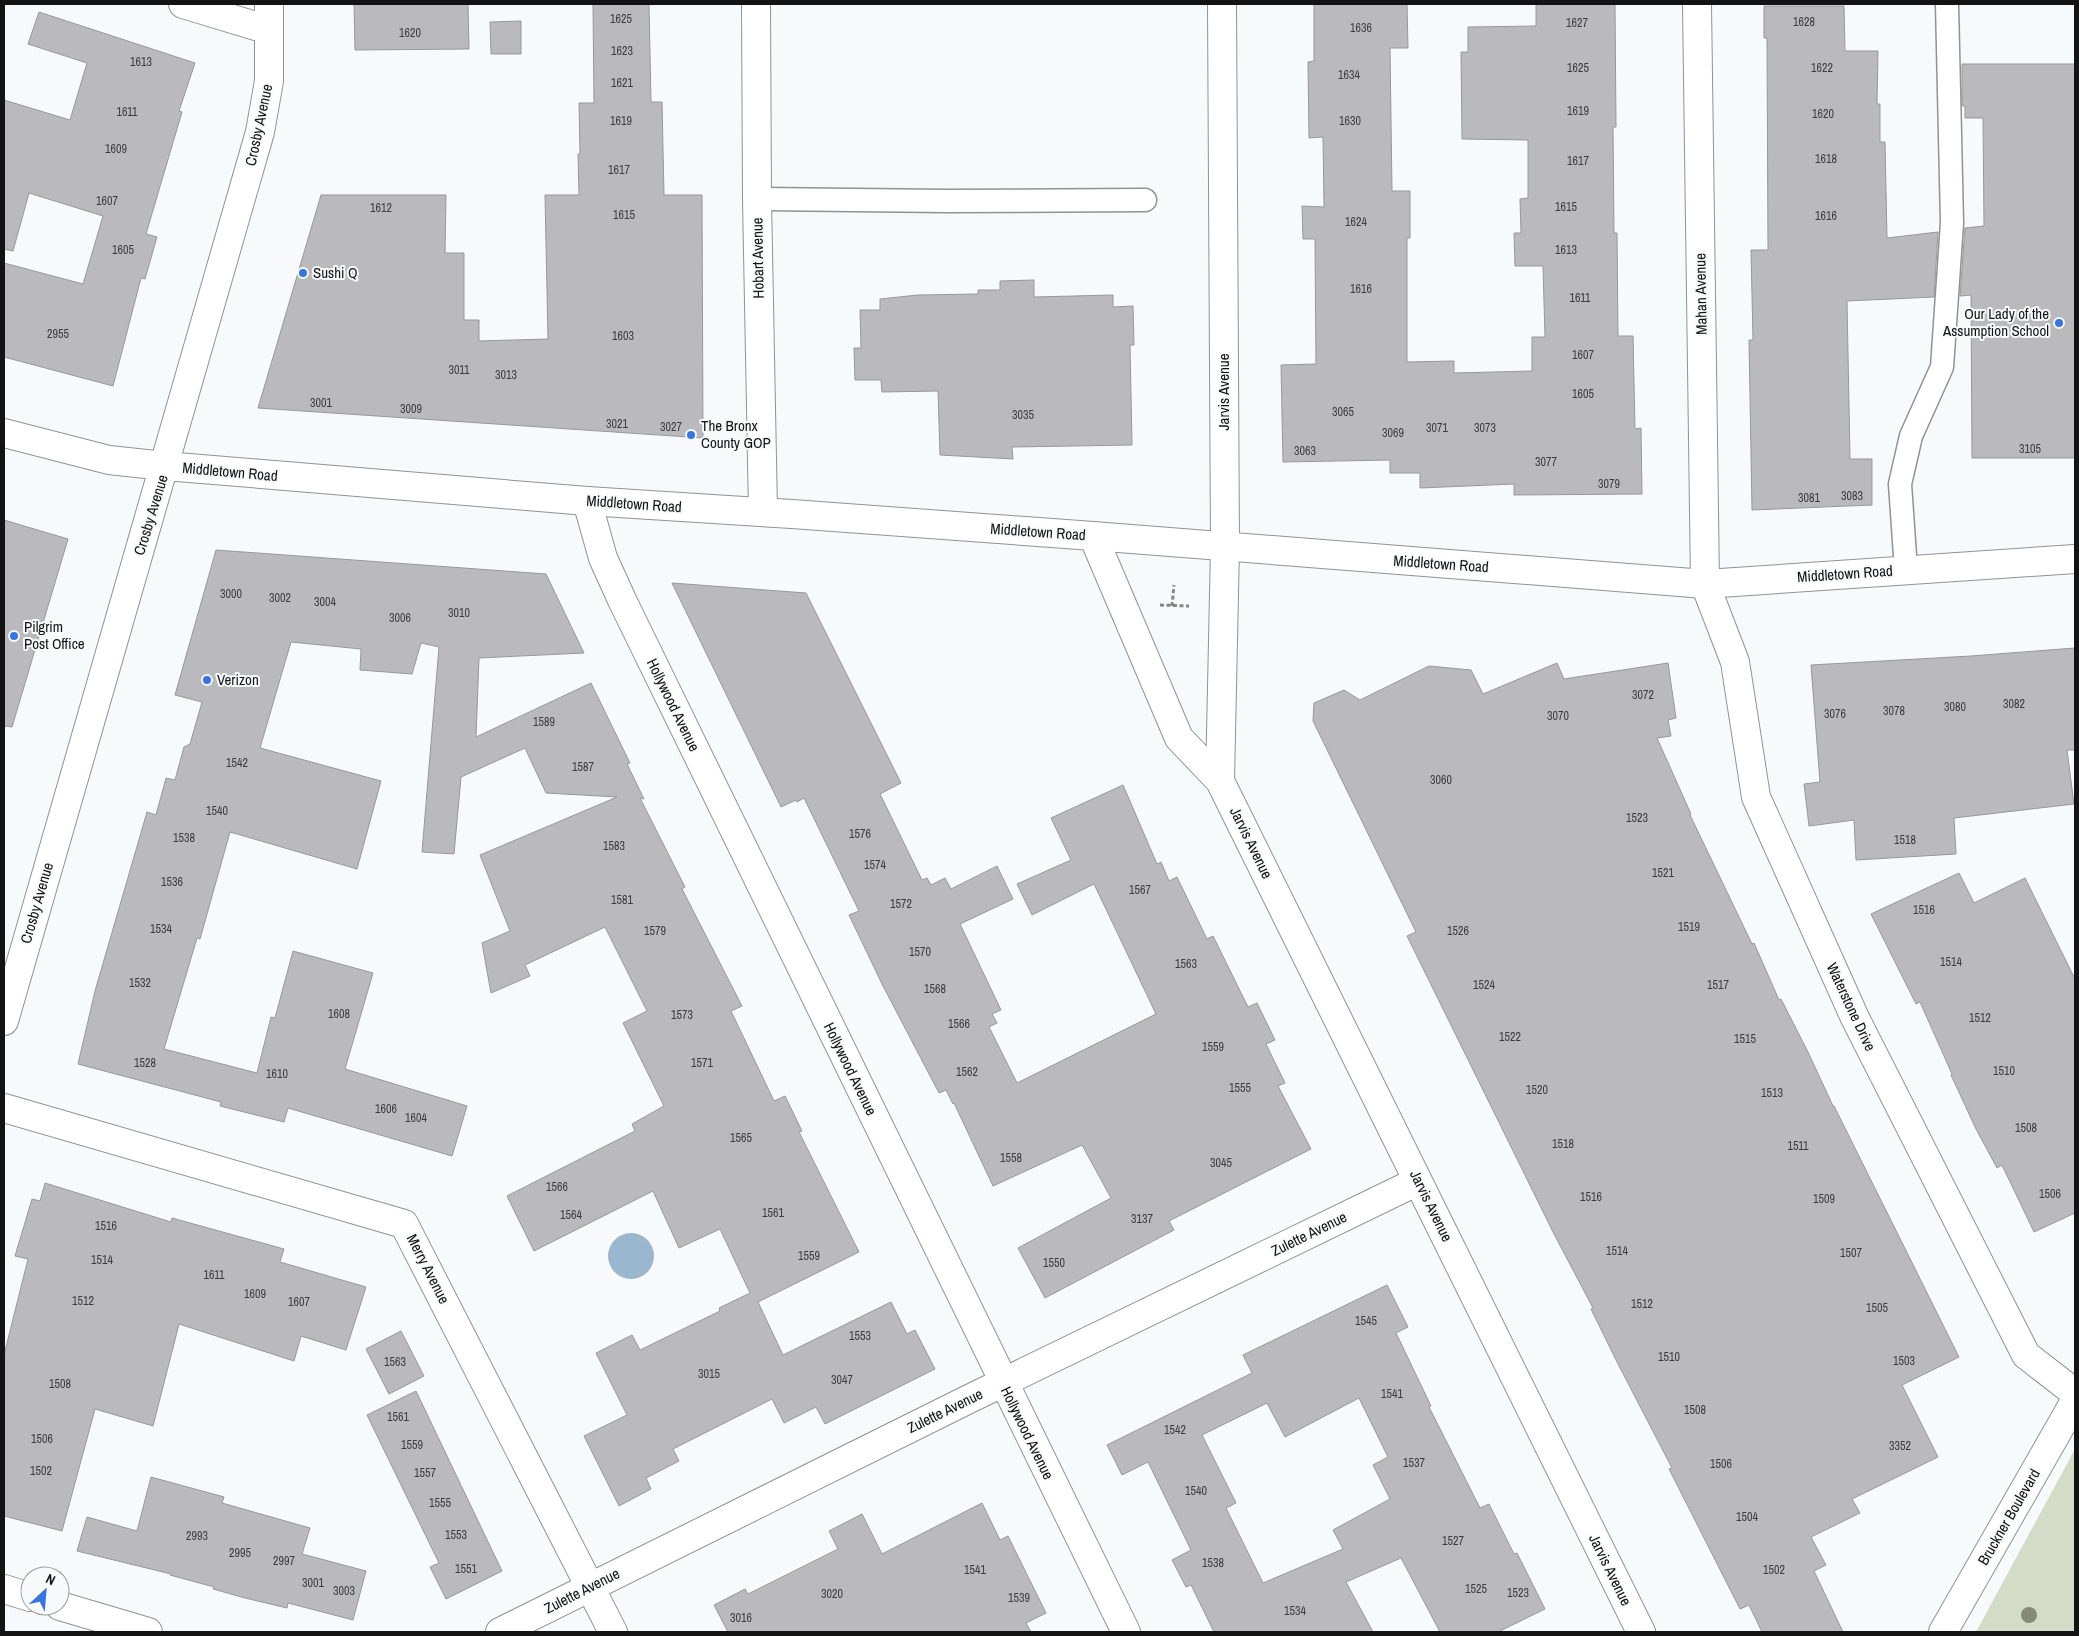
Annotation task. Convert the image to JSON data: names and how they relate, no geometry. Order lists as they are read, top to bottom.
{
  "streets": {
    "street": [
      "Crosby Avenue",
      "Hobart Avenue",
      "Mahan Avenue",
      "Jarvis Avenue",
      "Middletown Road",
      "Hollywood Avenue",
      "Waterstone Drive",
      "Zulette Avenue",
      "Merry Avenue",
      "Bruckner Boulevard"
    ]
  },
  "crossings": [
    ["Crosby Avenue", "Middletown Road"],
    ["Hobart Avenue", "Middletown Road"],
    ["Mahan Avenue", "Middletown Road"],
    ["Mahan Avenue", "Waterstone Drive"],
    ["Jarvis Avenue", "Middletown Road"],
    ["Jarvis Avenue", "Zulette Avenue"],
    ["Middletown Road", "Hollywood Avenue"],
    ["Middletown Road", "Waterstone Drive"],
    ["Hollywood Avenue", "Zulette Avenue"],
    ["Zulette Avenue", "Merry Avenue"]
  ],
  "places": [
    "Sushi Q",
    "Our Lady of the Assumption School",
    "The Bronx County GOP",
    "Pilgrim Post Office",
    "Verizon"
  ],
  "house_numbers": [
    "1625",
    "1628",
    "1627",
    "1636",
    "1620",
    "1623",
    "1613",
    "1625",
    "1622",
    "1634",
    "1621",
    "1619",
    "1611",
    "1620",
    "1619",
    "1630",
    "1609",
    "1618",
    "1617",
    "1617",
    "1607",
    "1615",
    "1612",
    "1615",
    "1616",
    "1624",
    "1605",
    "1613",
    "1616",
    "1611",
    "2955",
    "1603",
    "1607",
    "3011",
    "3013",
    "1605",
    "3001",
    "3009",
    "3065",
    "3035",
    "3021",
    "3027",
    "3071",
    "3073",
    "3069",
    "3105",
    "3063",
    "3077",
    "3079",
    "3083",
    "3081",
    "3000",
    "3002",
    "3004",
    "3010",
    "3006",
    "3072",
    "3082",
    "3080",
    "3078",
    "3076",
    "3070",
    "1589",
    "1542",
    "1587",
    "3060",
    "1540",
    "1523",
    "1576",
    "1538",
    "1518",
    "1583",
    "1574",
    "1521",
    "1536",
    "1567",
    "1581",
    "1572",
    "1516",
    "1519",
    "1534",
    "1579",
    "1526",
    "1570",
    "1514",
    "1563",
    "1532",
    "1524",
    "1517",
    "1568",
    "1608",
    "1573",
    "1512",
    "1566",
    "1522",
    "1515",
    "1559",
    "1528",
    "1571",
    "1510",
    "1562",
    "1610",
    "1555",
    "1520",
    "1513",
    "1606",
    "1604",
    "1508",
    "1565",
    "1518",
    "1511",
    "1558",
    "3045",
    "1566",
    "1506",
    "1516",
    "1509",
    "1561",
    "1564",
    "3137",
    "1516",
    "1514",
    "1507",
    "1559",
    "1514",
    "1550",
    "1611",
    "1609",
    "1512",
    "1607",
    "1512",
    "1505",
    "1545",
    "1553",
    "1510",
    "1503",
    "1563",
    "3015",
    "3047",
    "1508",
    "1541",
    "1508",
    "1561",
    "1542",
    "1506",
    "1559",
    "3352",
    "1537",
    "1506",
    "1502",
    "1557",
    "1540",
    "1555",
    "1504",
    "1553",
    "2993",
    "1527",
    "2995",
    "2997",
    "1538",
    "1551",
    "1541",
    "1502",
    "3001",
    "1525",
    "3003",
    "1523",
    "3020",
    "1539",
    "1534",
    "3016"
  ],
  "north": "top right"
}
